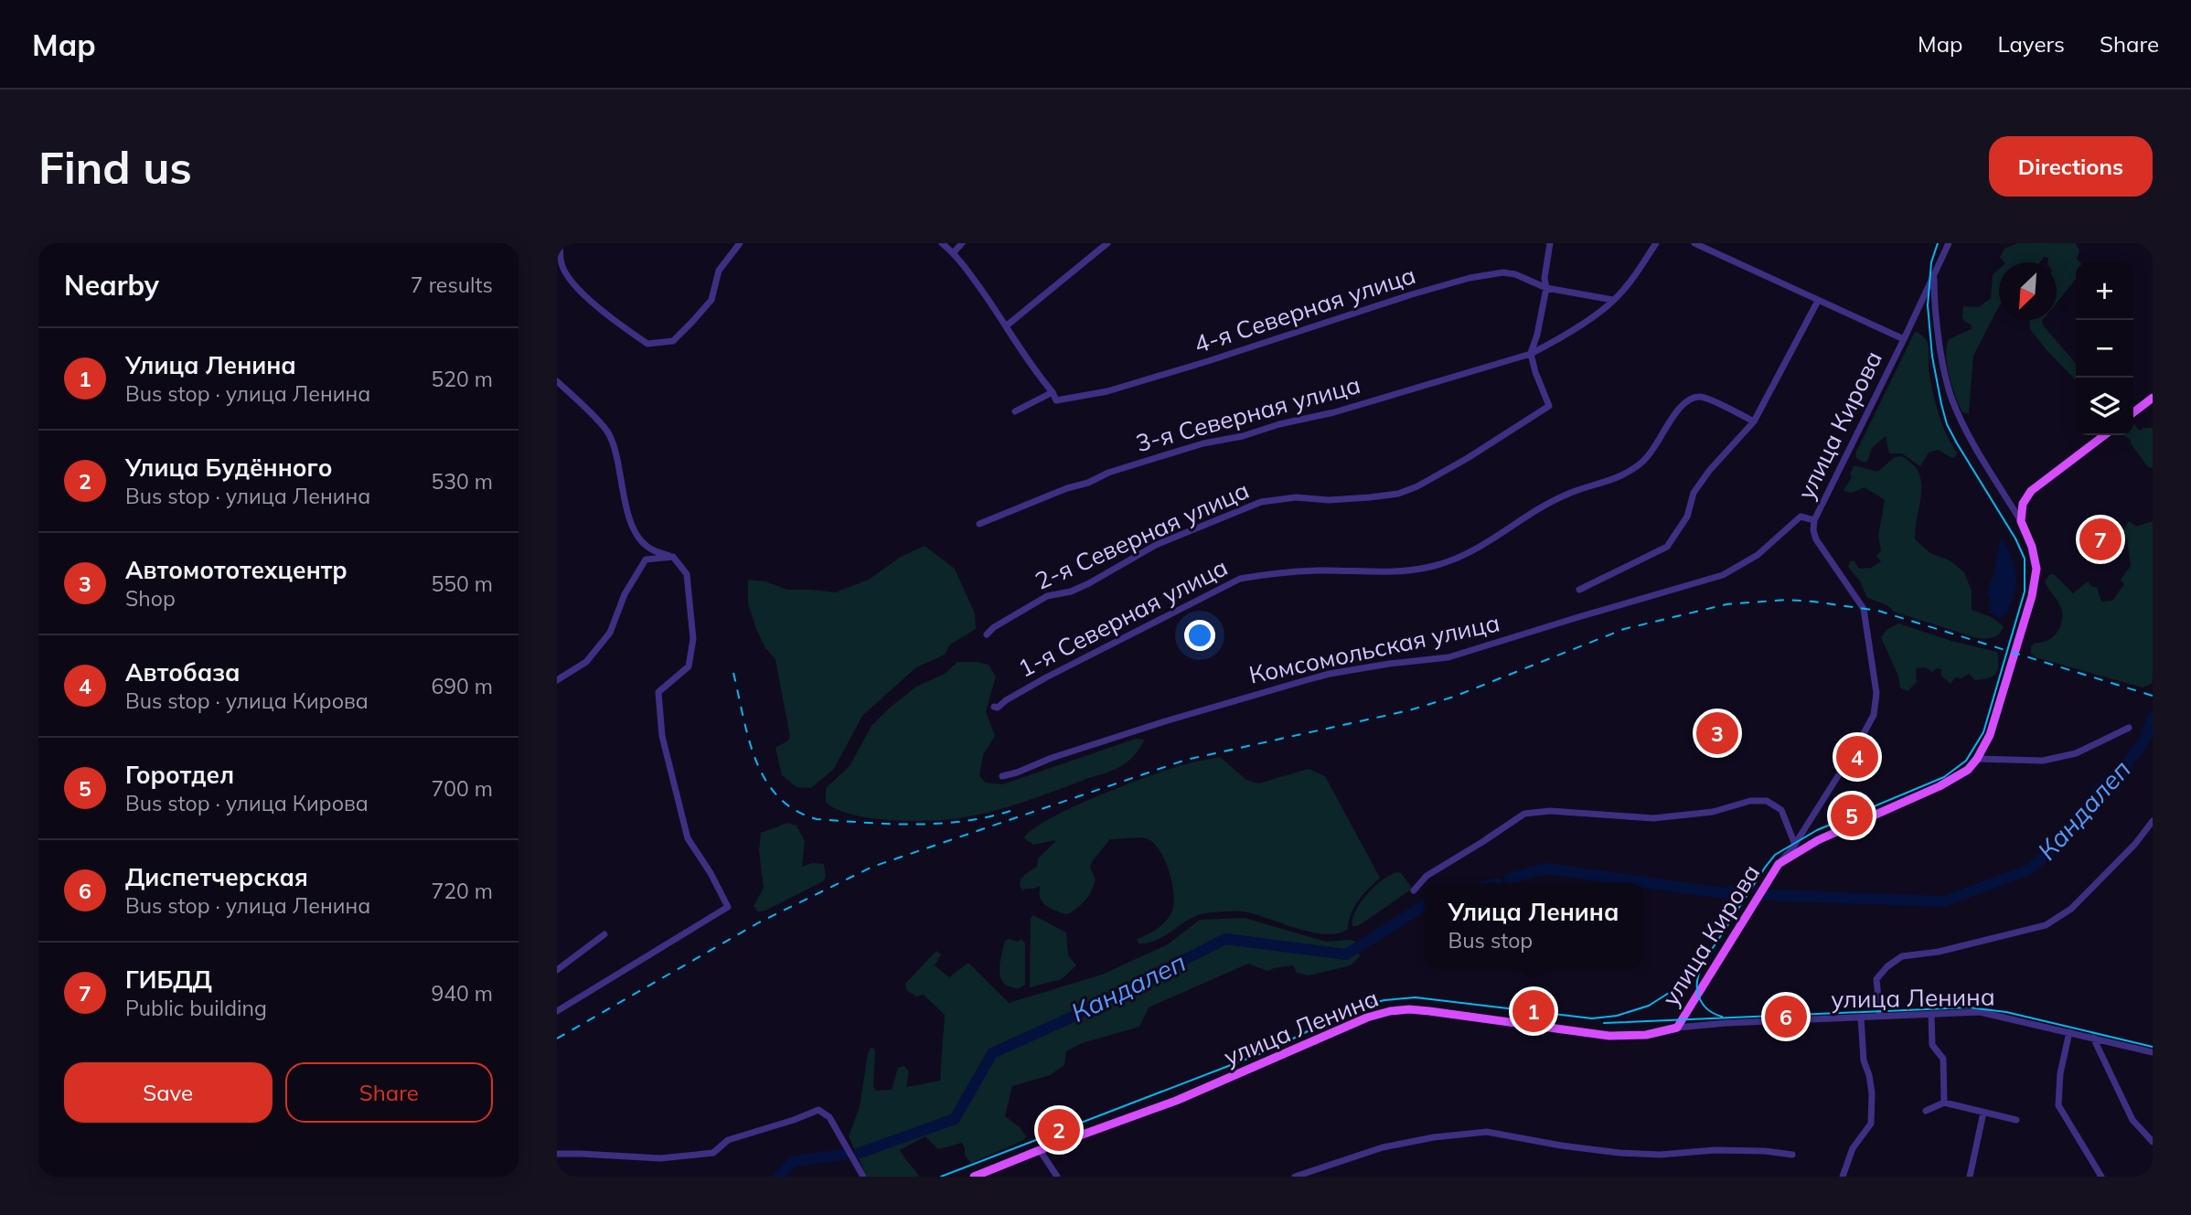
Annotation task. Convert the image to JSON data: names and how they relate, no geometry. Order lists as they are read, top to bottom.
{
  "streets": {
    "main road": ["улица Кирова", "улица Ленина"],
    "street": [
      "4-я Северная улица",
      "3-я Северная улица",
      "2-я Северная улица",
      "1-я Северная улица",
      "Комсомольская улица"
    ]
  },
  "crossings": [
    ["4-я Северная улица", "3-я Северная улица"],
    ["3-я Северная улица", "2-я Северная улица"],
    ["улица Кирова", "Комсомольская улица"],
    ["улица Кирова", "улица Ленина"]
  ],
  "water": ["Кандалеп"],
  "north": "bottom left",
  "page": {
    "header": "Map",
    "nav": ["Map", "Layers", "Share"],
    "buttons": [
      "Directions",
      ["Save", "Share"]
    ],
    "title": "Find us",
    "heading": ["Nearby", "7 results"],
    "map_buttons": ["+", "−"],
    "list": [
      {
        "mark": "1",
        "name": "Улица Ленина",
        "note": "Bus stop · улица Ленина",
        "value": "520 m"
      },
      {
        "mark": "2",
        "name": "Улица Будённого",
        "note": "Bus stop · улица Ленина",
        "value": "530 m"
      },
      {
        "mark": "3",
        "name": "Автомототехцентр",
        "note": "Shop",
        "value": "550 m"
      },
      {
        "mark": "4",
        "name": "Автобаза",
        "note": "Bus stop · улица Кирова",
        "value": "690 m"
      },
      {
        "mark": "5",
        "name": "Горотдел",
        "note": "Bus stop · улица Кирова",
        "value": "700 m"
      },
      {
        "mark": "6",
        "name": "Диспетчерская",
        "note": "Bus stop · улица Ленина",
        "value": "720 m"
      },
      {
        "mark": "7",
        "name": "ГИБДД",
        "note": "Public building",
        "value": "940 m"
      }
    ],
    "pins": [
      "7",
      "3",
      "4",
      "5",
      "1",
      "6",
      "2"
    ],
    "popup": ["Улица Ленина", "Bus stop"]
  }
}
